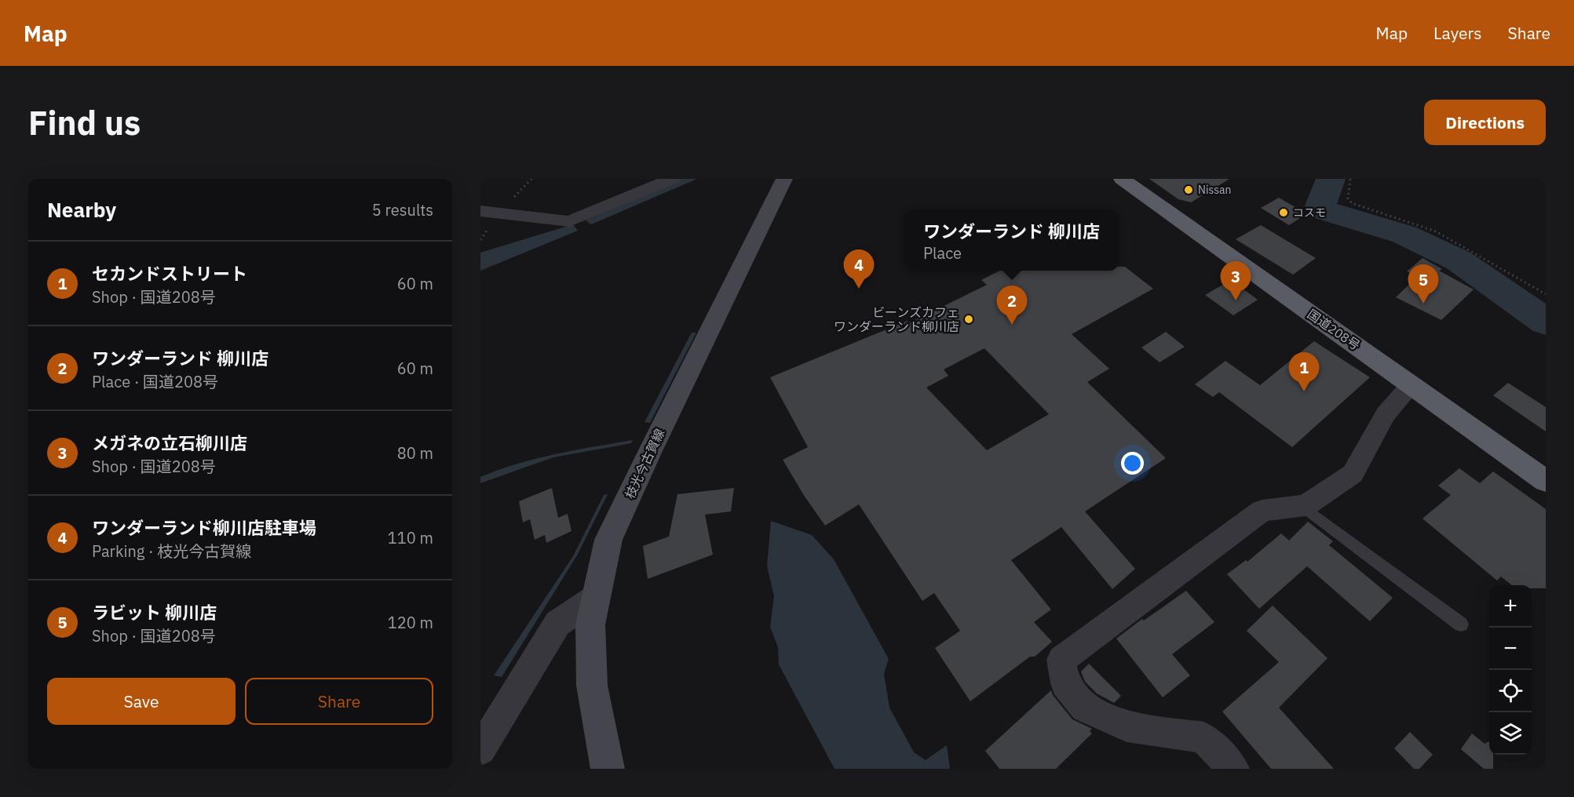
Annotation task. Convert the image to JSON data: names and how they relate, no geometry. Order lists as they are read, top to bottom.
{
  "streets": {
    "highway": ["国道208号"],
    "main road": ["枝光今古賀線"]
  },
  "places": ["Nissan", "コスモ", "ビーンズカフェ ワンダーランド柳川店"],
  "page": {
    "header": "Map",
    "nav": ["Map", "Layers", "Share"],
    "buttons": [
      "Directions",
      ["Save", "Share"]
    ],
    "title": "Find us",
    "heading": ["Nearby", "5 results"],
    "popup": ["ワンダーランド 柳川店", "Place"],
    "list": [
      {
        "mark": "1",
        "name": "セカンドストリート",
        "note": "Shop · 国道208号",
        "value": "60 m"
      },
      {
        "mark": "2",
        "name": "ワンダーランド 柳川店",
        "note": "Place · 国道208号",
        "value": "60 m"
      },
      {
        "mark": "3",
        "name": "メガネの立石柳川店",
        "note": "Shop · 国道208号",
        "value": "80 m"
      },
      {
        "mark": "4",
        "name": "ワンダーランド柳川店駐車場",
        "note": "Parking · 枝光今古賀線",
        "value": "110 m"
      },
      {
        "mark": "5",
        "name": "ラビット 柳川店",
        "note": "Shop · 国道208号",
        "value": "120 m"
      }
    ],
    "pins": [
      "4",
      "3",
      "5",
      "2",
      "1"
    ],
    "map_buttons": ["+", "−"]
  }
}
